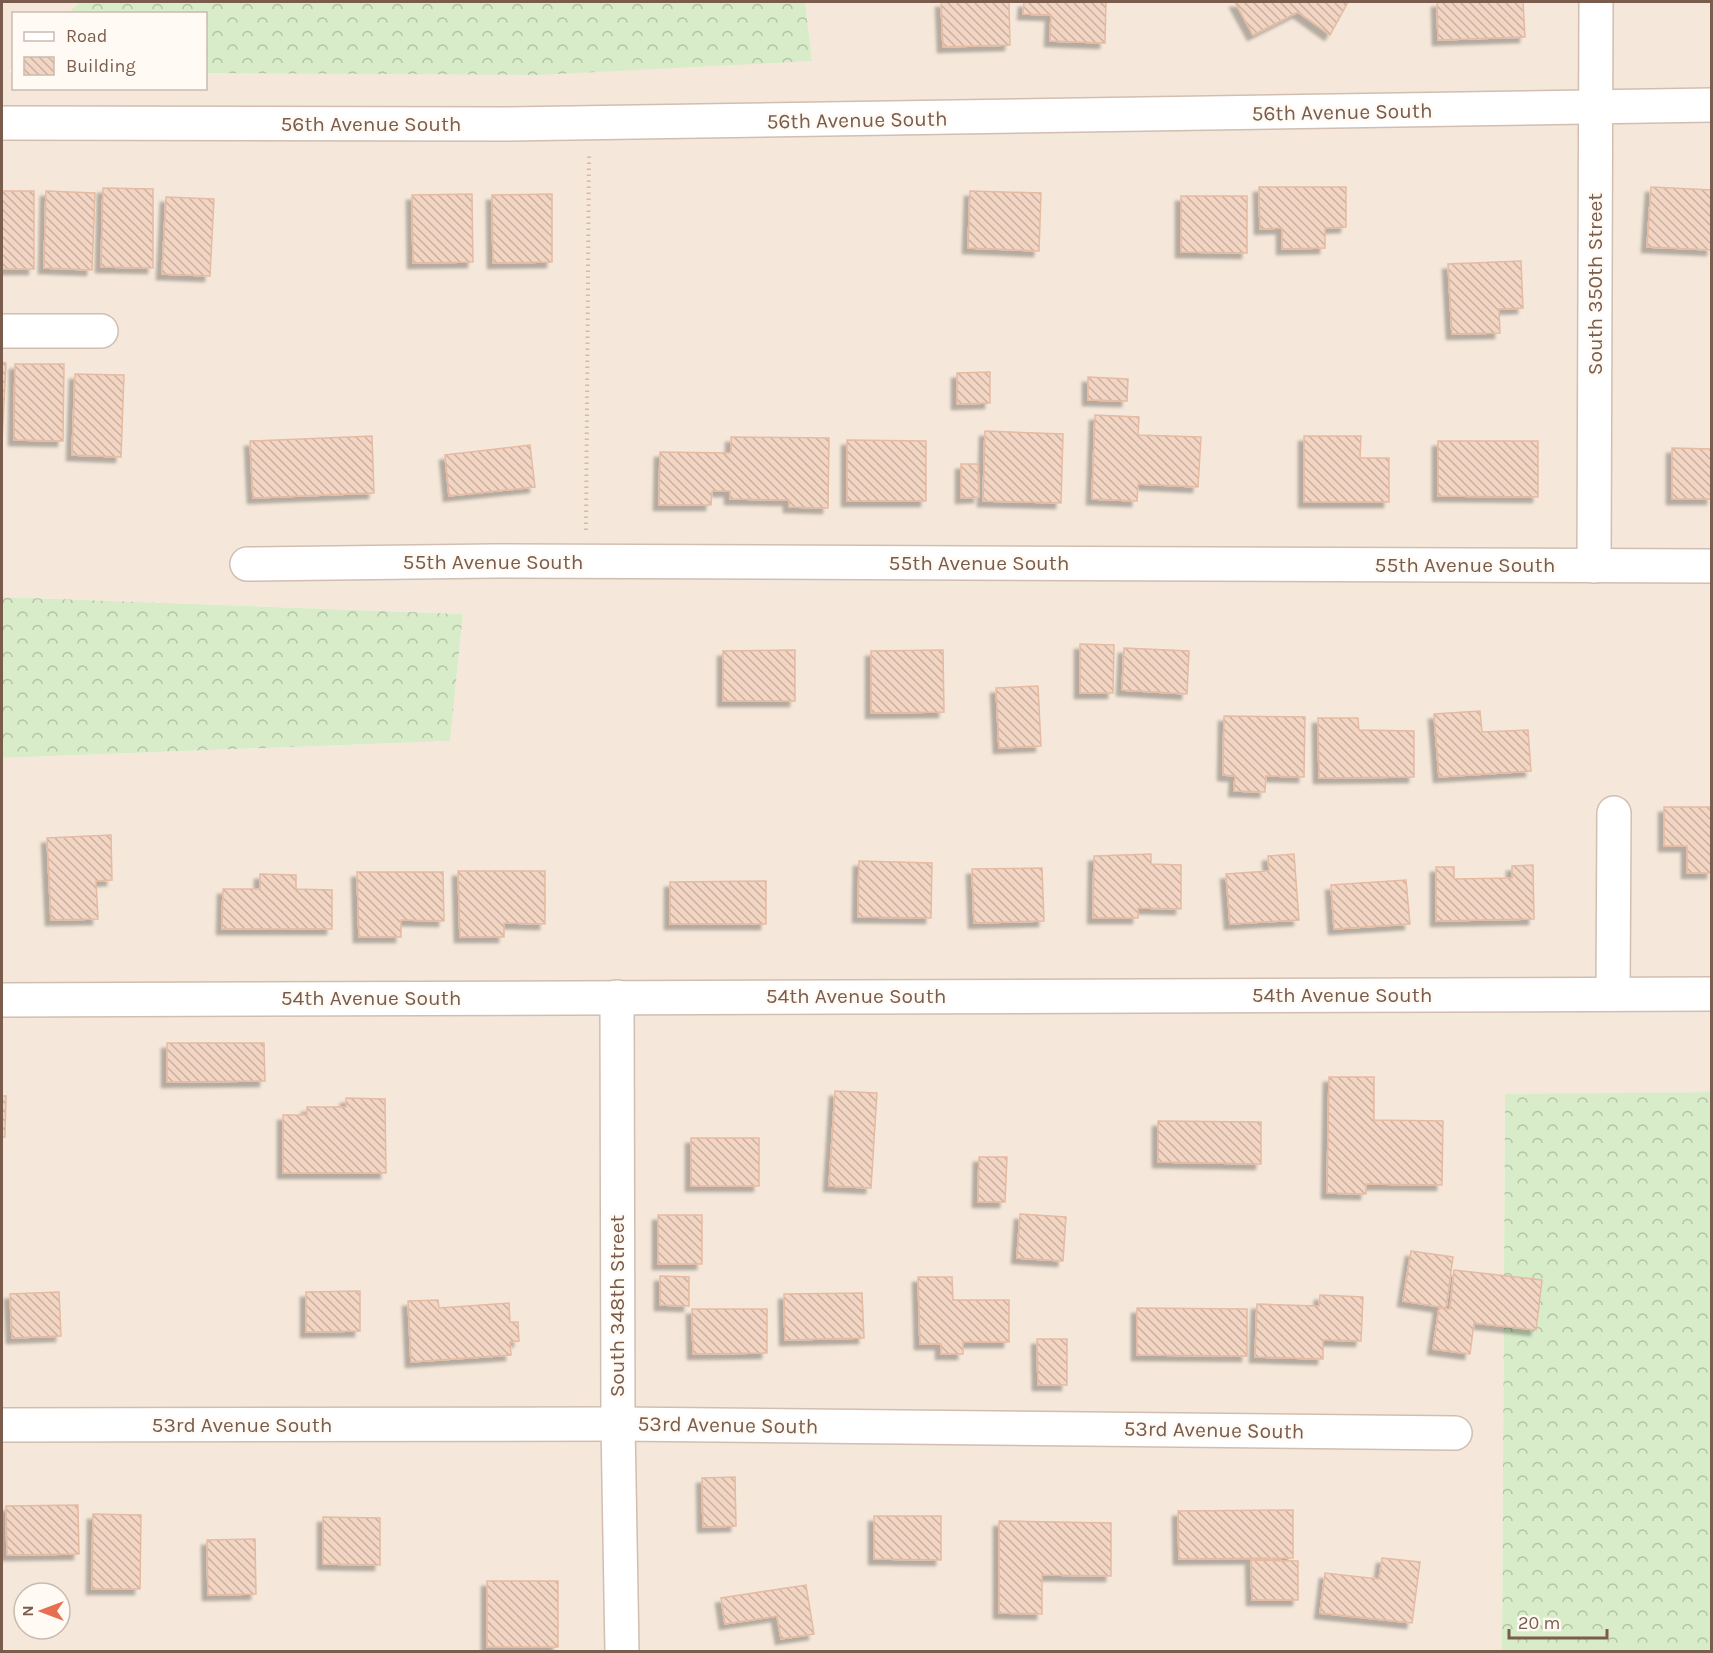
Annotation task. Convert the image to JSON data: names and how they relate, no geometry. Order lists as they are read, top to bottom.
{
  "streets": {
    "street": [
      "56th Avenue South",
      "South 350th Street",
      "55th Avenue South",
      "54th Avenue South",
      "South 348th Street",
      "53rd Avenue South"
    ]
  },
  "crossings": [
    ["56th Avenue South", "South 350th Street"],
    ["South 350th Street", "55th Avenue South"],
    ["54th Avenue South", "South 348th Street"],
    ["South 348th Street", "53rd Avenue South"]
  ],
  "legend": ["Road", "Building"],
  "scale_bar": "20 m",
  "north": "left"
}
